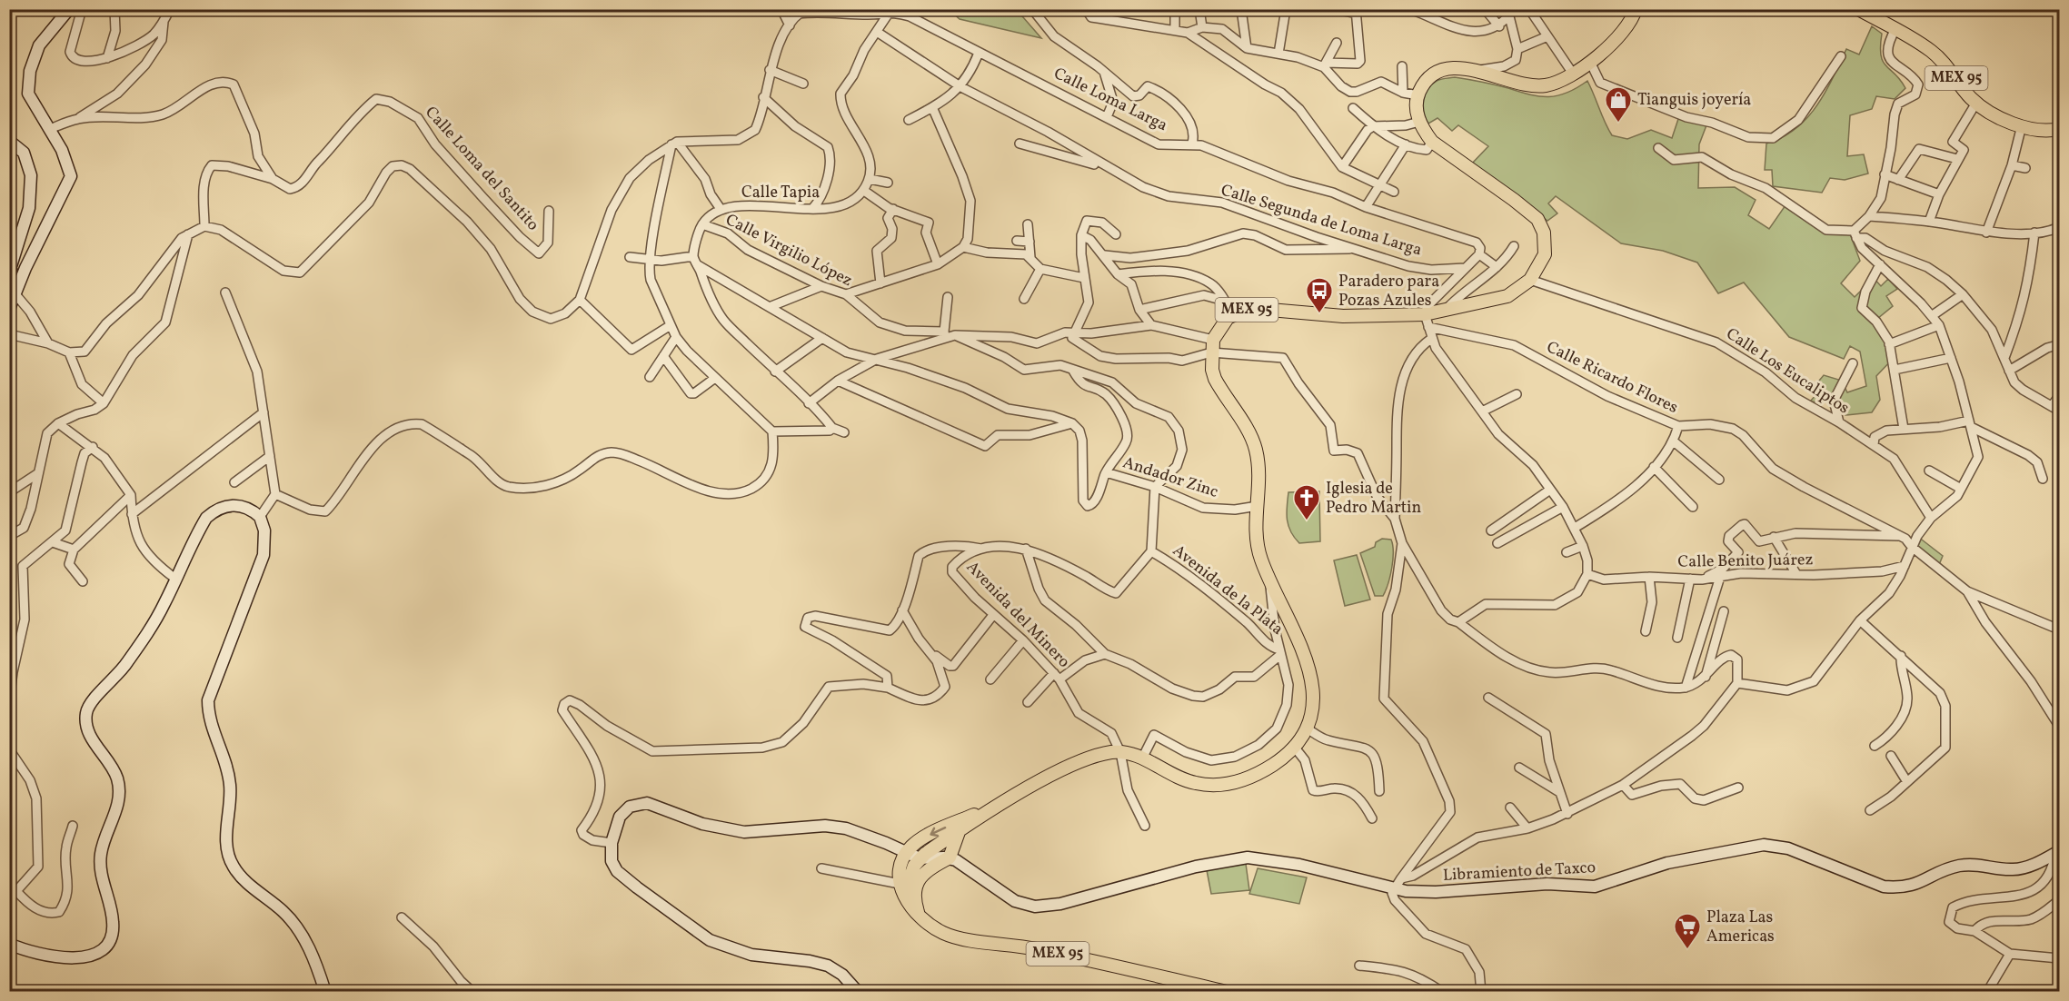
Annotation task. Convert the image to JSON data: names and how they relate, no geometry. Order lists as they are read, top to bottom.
{
  "streets": {
    "main road": ["MEX 95", "Libramiento de Taxco"],
    "street": [
      "Calle Loma Larga",
      "Calle Loma del Santito",
      "Calle Tapia",
      "Calle Segunda de Loma Larga",
      "Calle Virgilio López",
      "Calle Los Eucaliptos",
      "Calle Ricardo Flores",
      "Andador Zinc",
      "Calle Benito Juárez",
      "Avenida de la Plata",
      "Avenida del Minero"
    ]
  },
  "crossings": [
    ["MEX 95", "Calle Los Eucaliptos"],
    ["MEX 95", "Calle Ricardo Flores"],
    ["Calle Tapia", "Calle Virgilio López"],
    ["Andador Zinc", "Avenida de la Plata"],
    ["Avenida de la Plata", "Avenida del Minero"]
  ],
  "places": {
    "shop": ["Tianguis joyería"],
    "bus stop": ["Paradero para Pozas Azules"],
    "church": ["Iglesia de Pedro Martin"],
    "supermarket": ["Plaza Las Americas"]
  }
}
